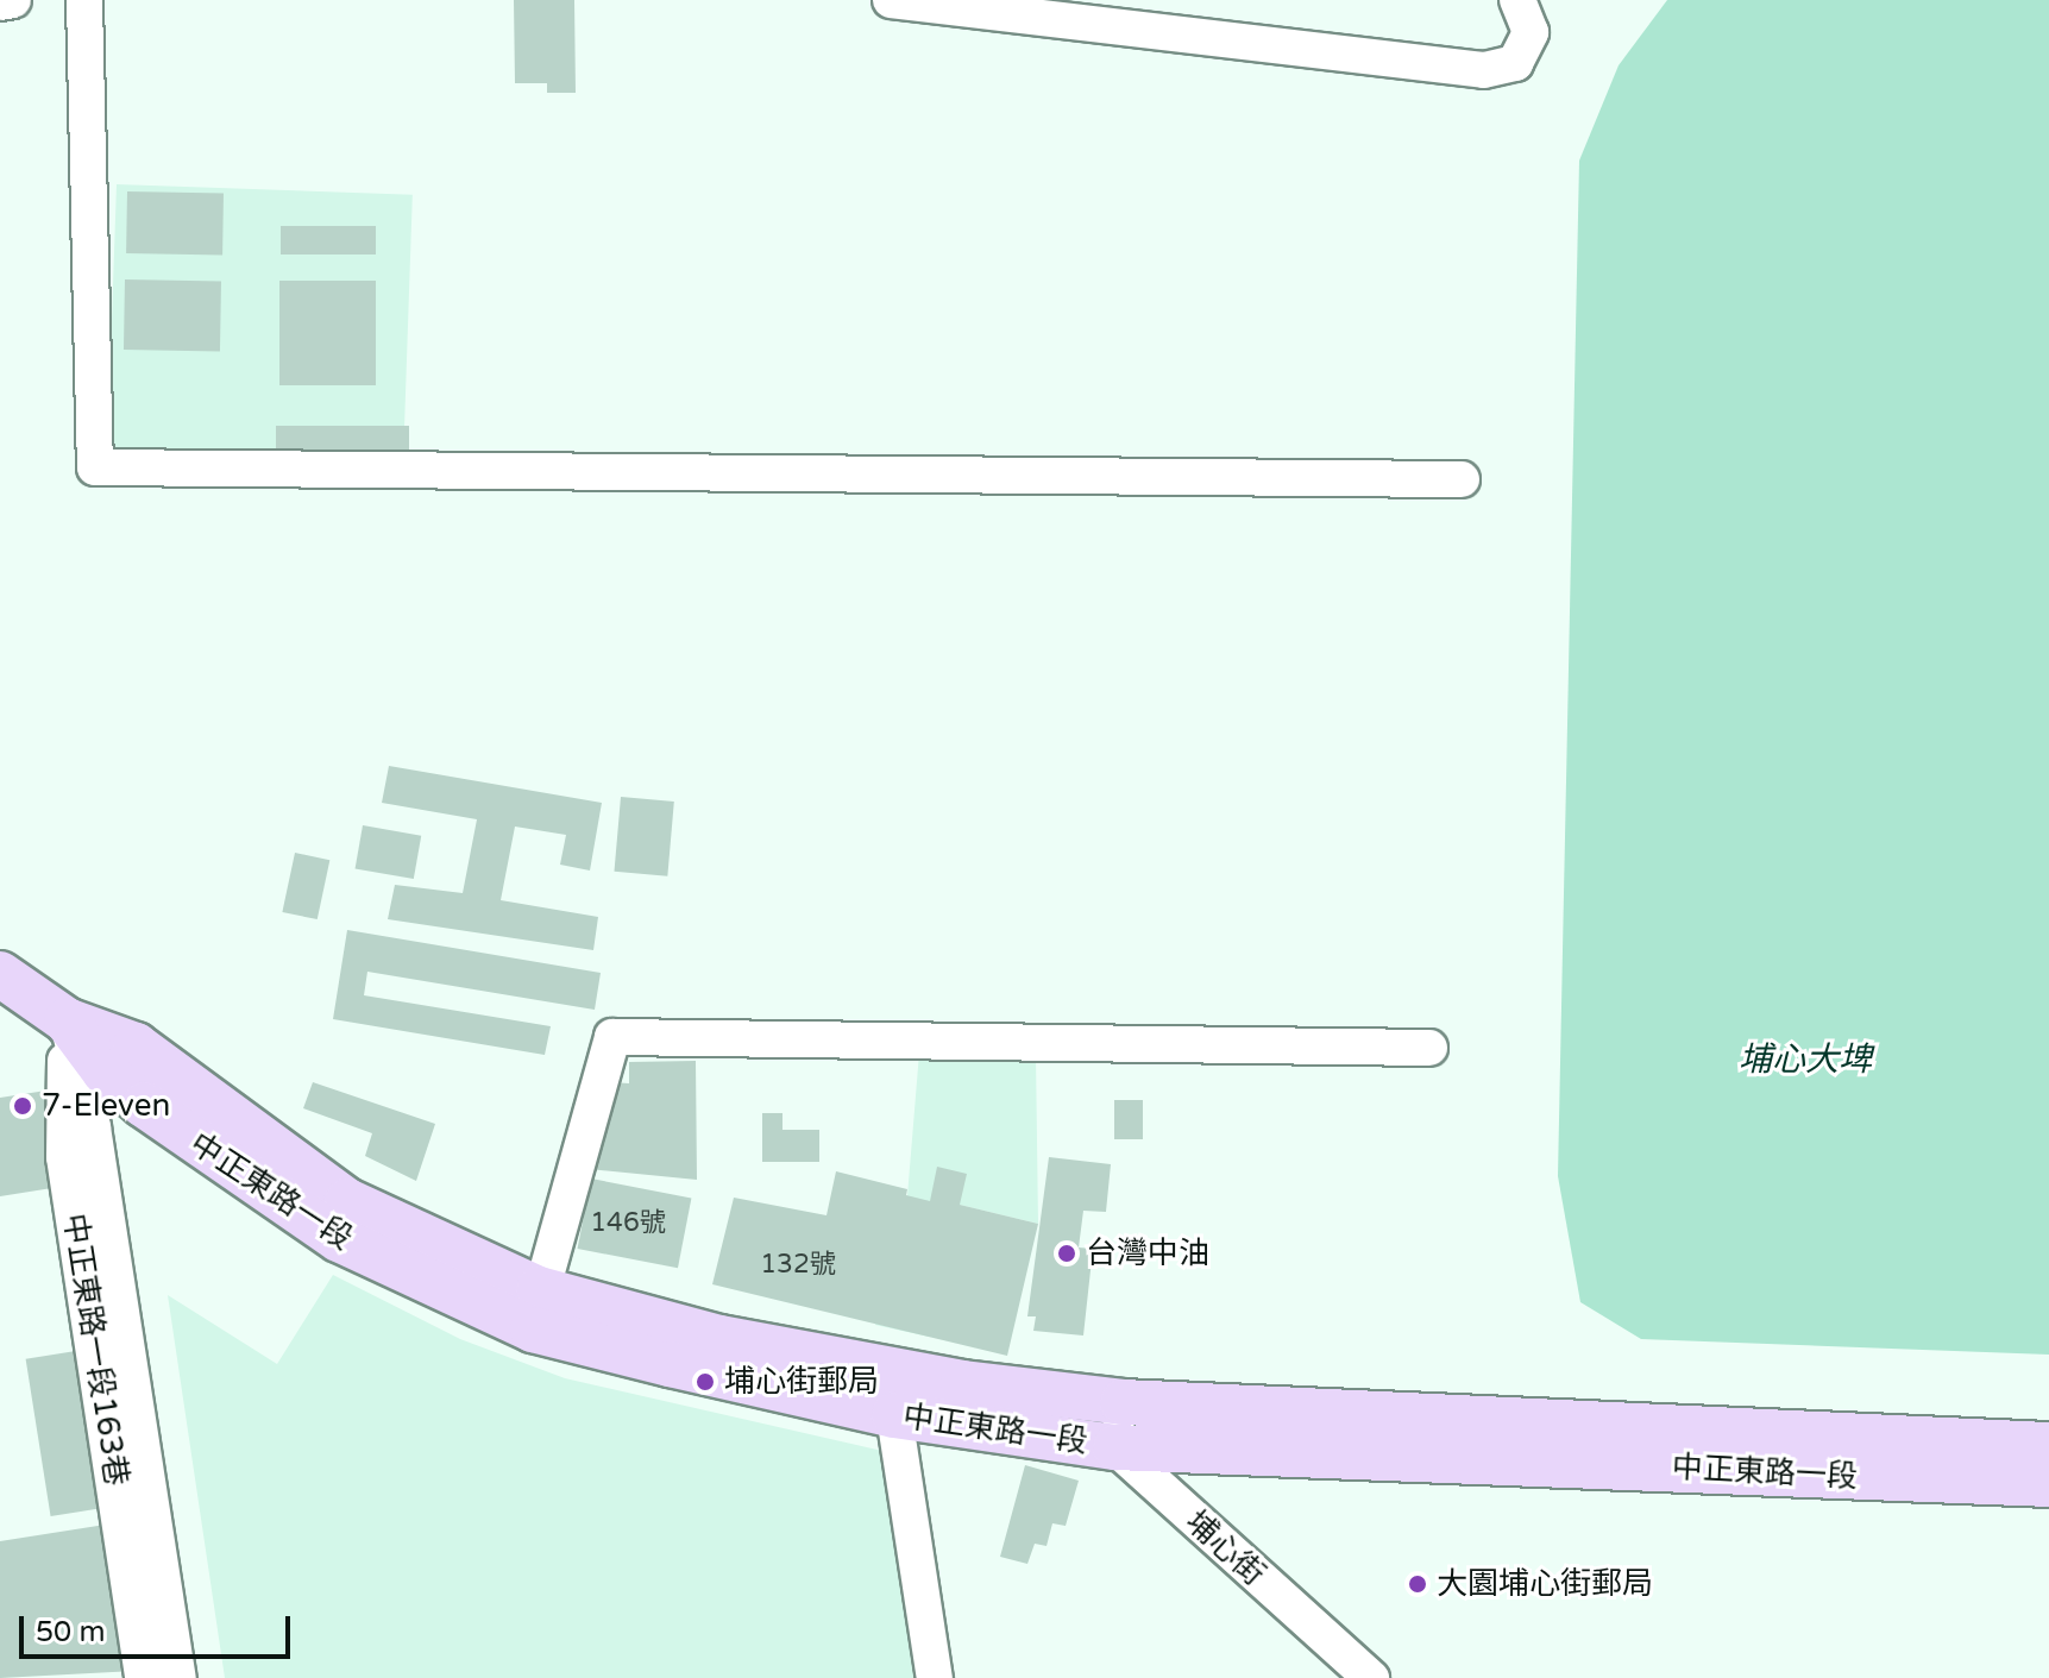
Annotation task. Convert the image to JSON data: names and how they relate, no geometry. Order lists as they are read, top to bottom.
{
  "streets": {
    "main road": ["中正東路一段"],
    "street": ["中正東路一段163巷", "埔心街"]
  },
  "crossings": [
    ["中正東路一段", "中正東路一段163巷"],
    ["中正東路一段", "埔心街"]
  ],
  "water": ["埔心大埤"],
  "places": [
    "7-Eleven",
    "台灣中油",
    "埔心街郵局",
    "大園埔心街郵局"
  ],
  "house_numbers": ["146號", "132號"],
  "scale_bar": "50 m"
}
